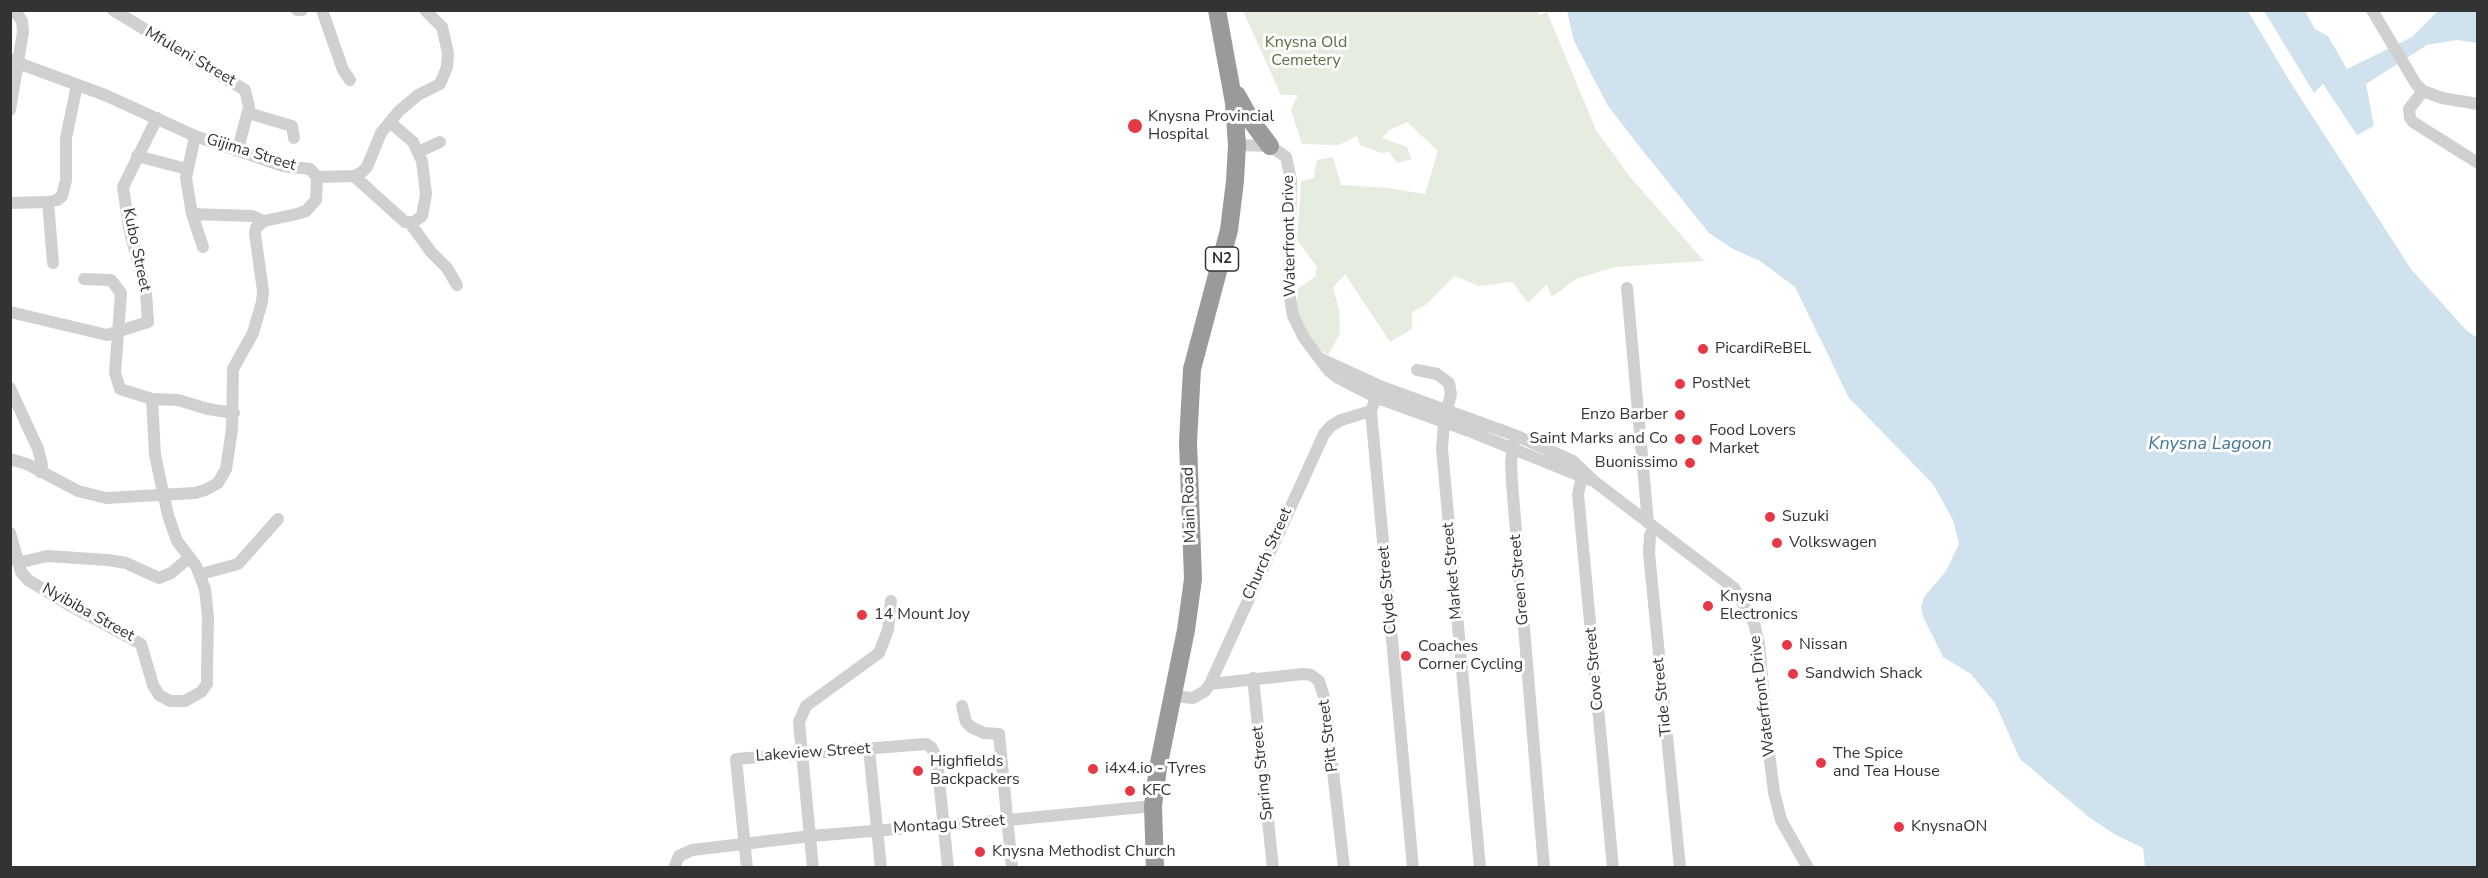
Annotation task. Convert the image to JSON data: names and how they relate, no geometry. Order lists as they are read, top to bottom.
{
  "streets": {
    "highway": ["N2", "Main Road"],
    "street": [
      "Mfuleni Street",
      "Gijima Street",
      "Waterfront Drive",
      "Kubo Street",
      "Church Street",
      "Market Street",
      "Green Street",
      "Clyde Street",
      "Nyibiba Street",
      "Cove Street",
      "Tide Street",
      "Pitt Street",
      "Lakeview Street",
      "Spring Street",
      "Montagu Street"
    ]
  },
  "crossings": [
    ["Gijima Street", "Kubo Street"],
    ["Waterfront Drive", "Market Street"],
    ["Waterfront Drive", "Green Street"],
    ["Waterfront Drive", "Clyde Street"],
    ["Waterfront Drive", "Cove Street"],
    ["Waterfront Drive", "Tide Street"],
    ["N2", "Main Road"],
    ["Main Road", "Montagu Street"],
    ["Church Street", "Clyde Street"],
    ["Church Street", "Pitt Street"],
    ["Pitt Street", "Spring Street"],
    ["Lakeview Street", "Montagu Street"]
  ],
  "water": ["Knysna Lagoon"],
  "parks": ["Knysna Old Cemetery"],
  "places": [
    "Knysna Provincial Hospital",
    "PicardiReBEL",
    "PostNet",
    "Enzo Barber",
    "Saint Marks and Co",
    "Food Lovers Market",
    "Buonissimo",
    "Suzuki",
    "Volkswagen",
    "Knysna Electronics",
    "14 Mount Joy",
    "Nissan",
    "Coaches Corner Cycling",
    "Sandwich Shack",
    "The Spice and Tea House",
    "i4x4.io - Tyres",
    "Highfields Backpackers",
    "KFC",
    "KnysnaON",
    "Knysna Methodist Church"
  ]
}
